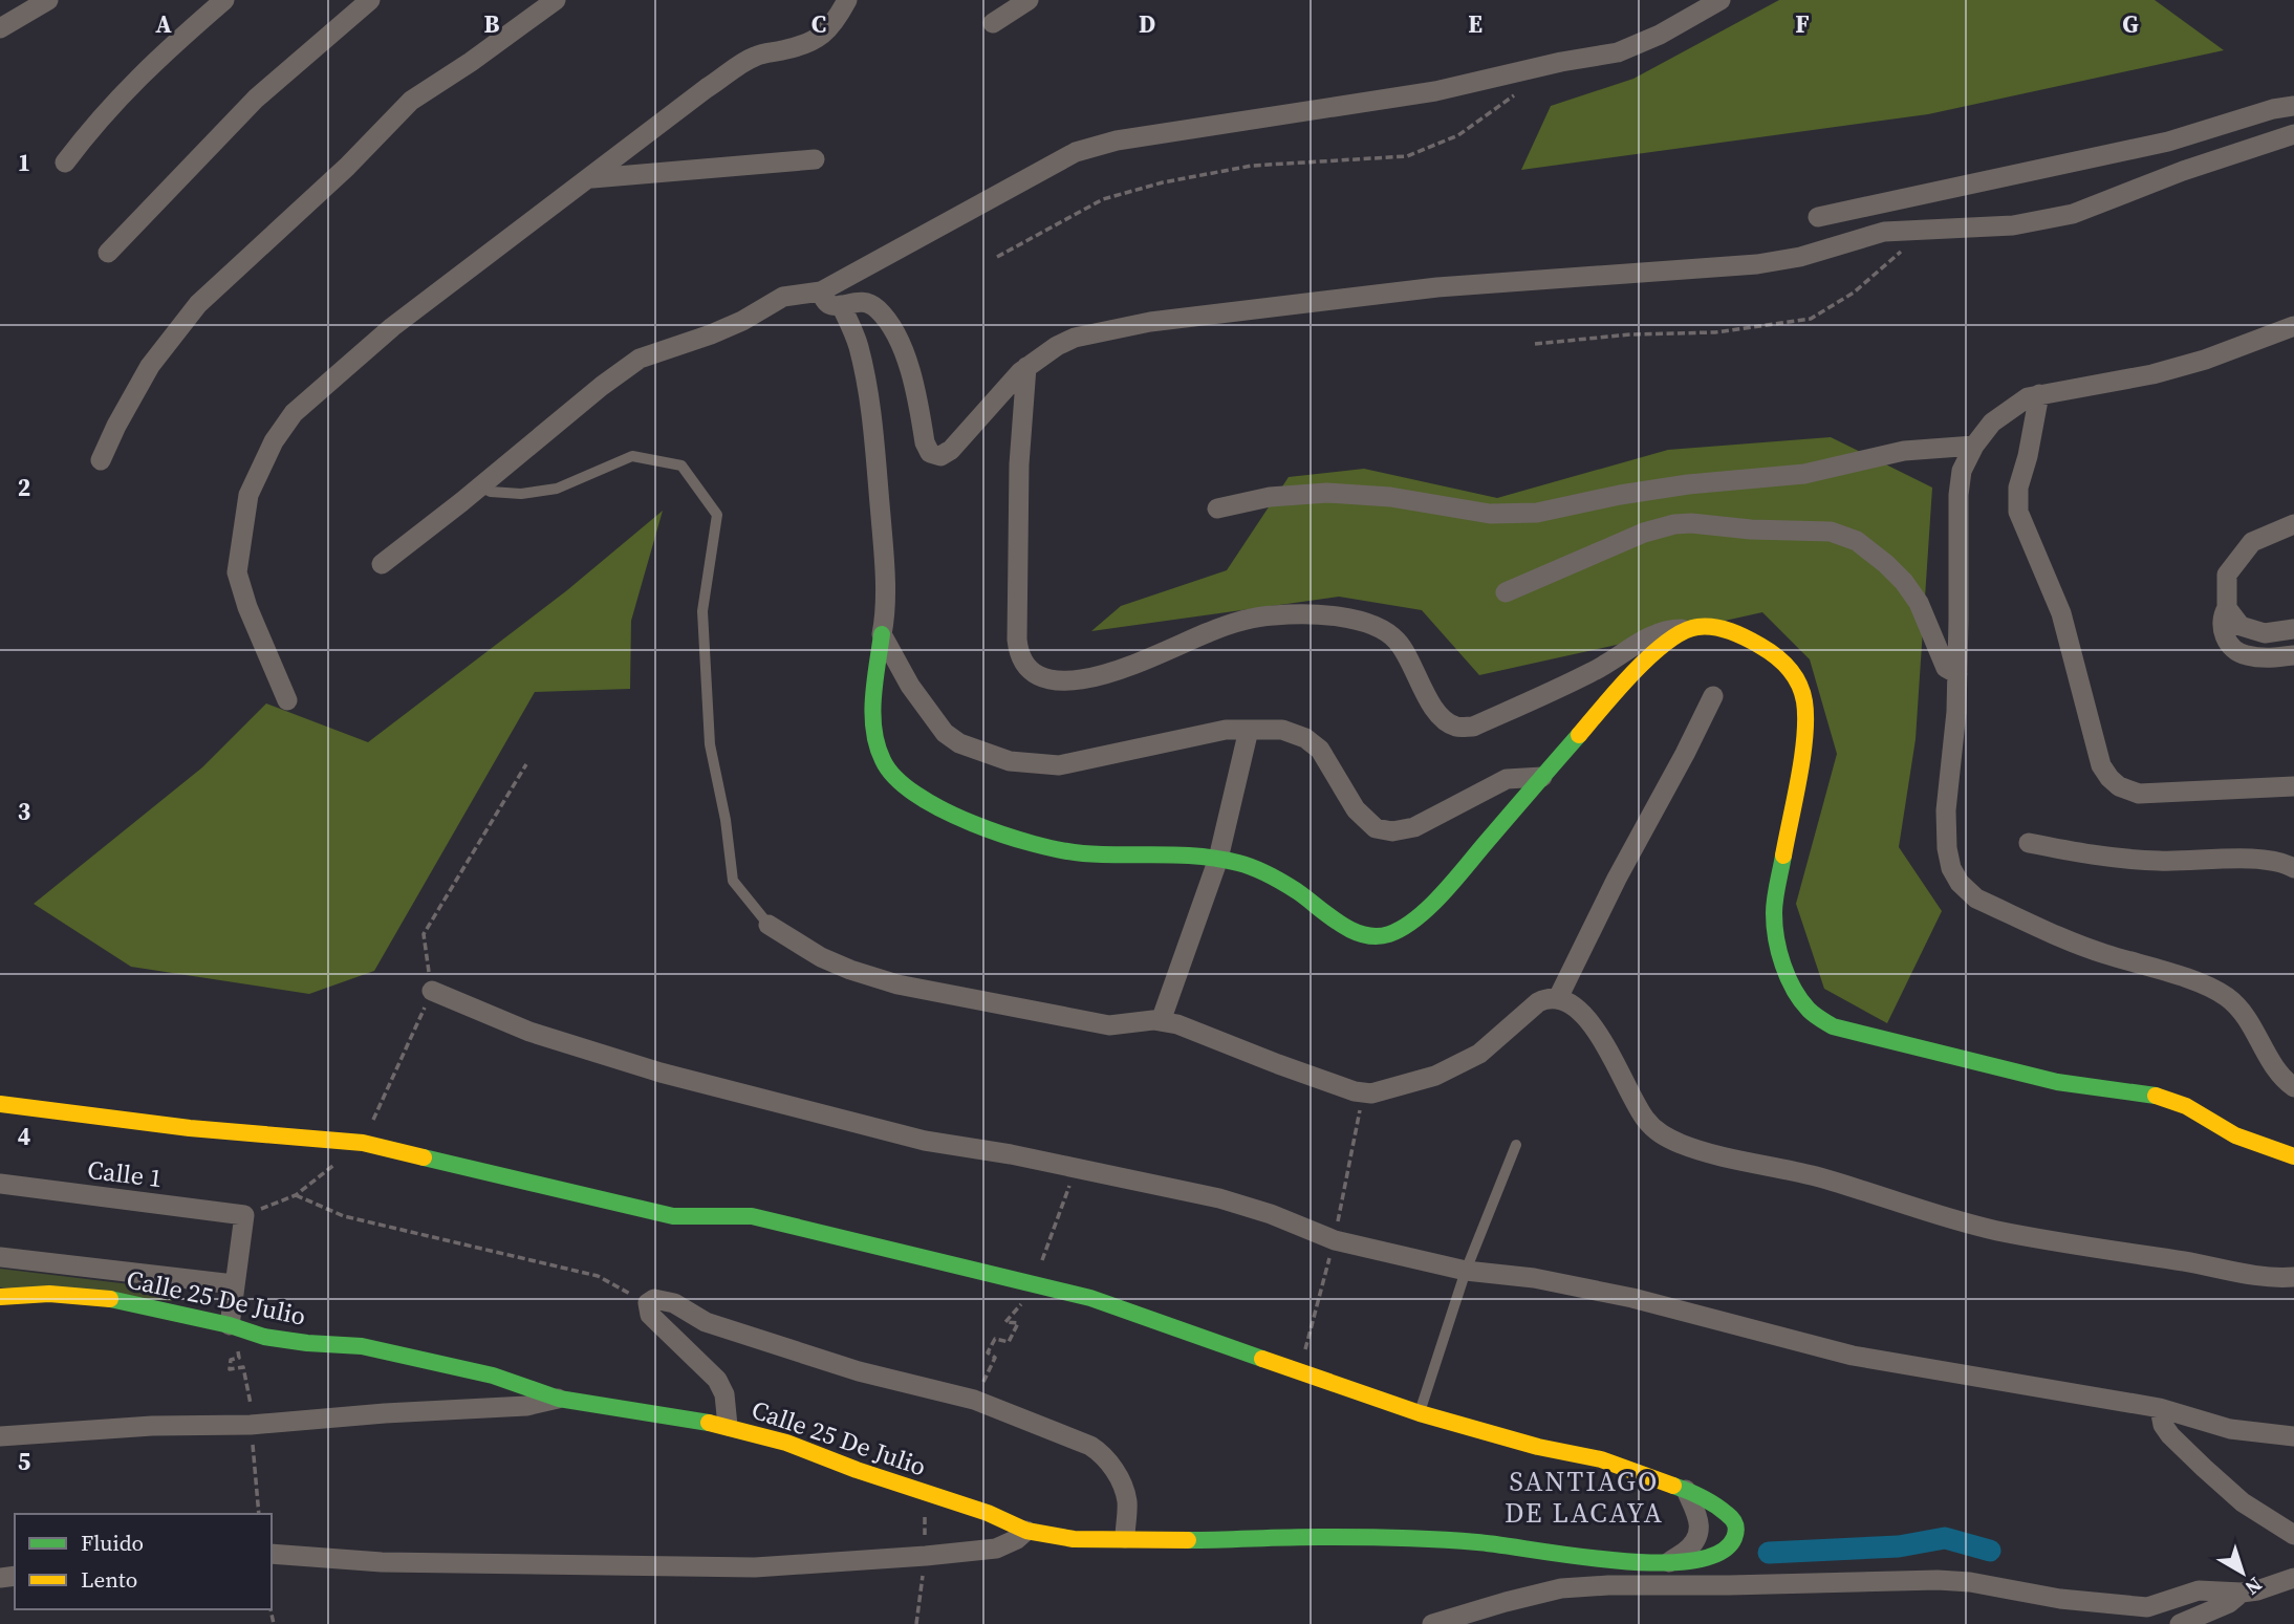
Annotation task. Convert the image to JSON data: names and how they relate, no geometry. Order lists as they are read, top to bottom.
{
  "streets": {
    "street": ["Calle 1", "Calle 25 De Julio"]
  },
  "districts": ["SANTIAGO DE LACAYA"],
  "legend": ["Fluido", "Lento"],
  "north": "bottom right",
  "grid": {
    "columns": [
      "A",
      "B",
      "C",
      "D",
      "E",
      "F",
      "G"
    ],
    "rows": [
      "1",
      "2",
      "3",
      "4",
      "5"
    ]
  }
}
